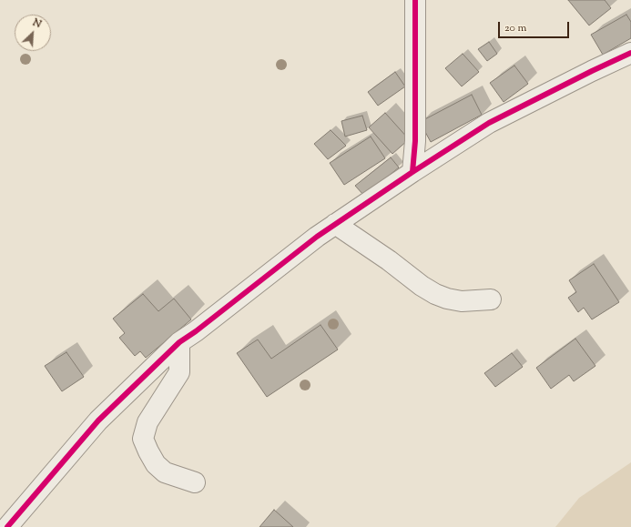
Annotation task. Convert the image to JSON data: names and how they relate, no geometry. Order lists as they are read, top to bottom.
{
  "scale_bar": "20 m",
  "north": "top right"
}
